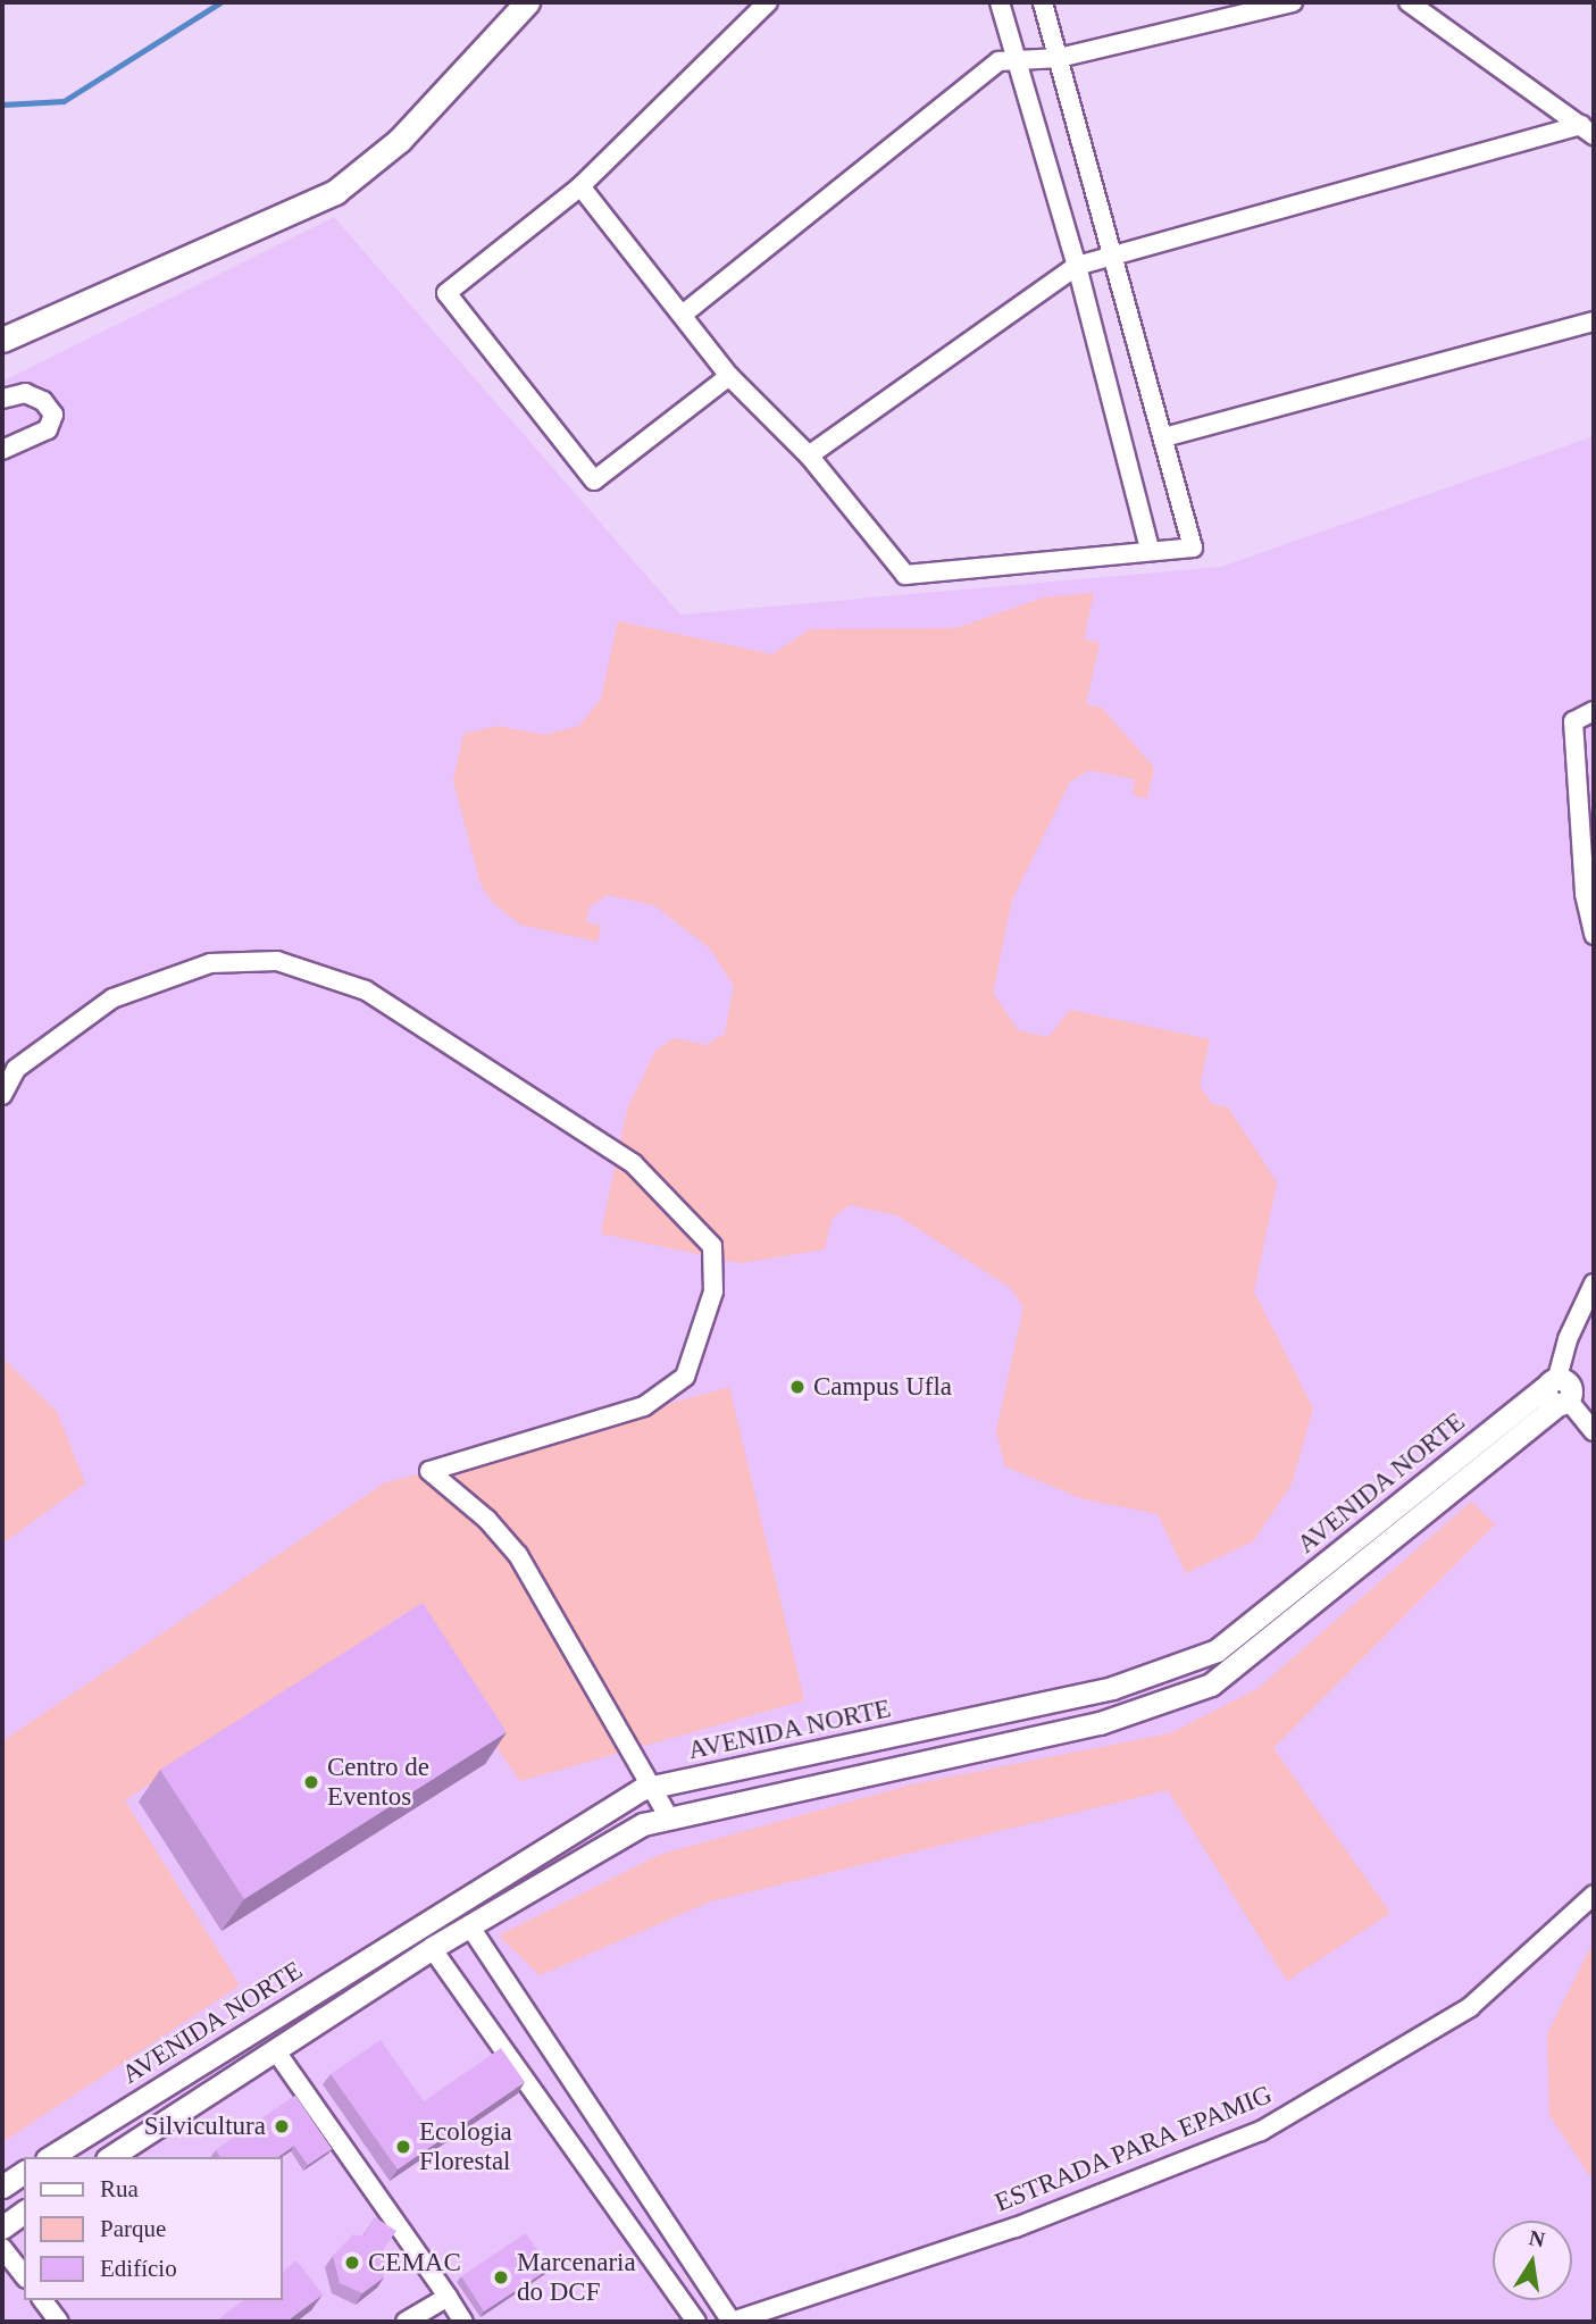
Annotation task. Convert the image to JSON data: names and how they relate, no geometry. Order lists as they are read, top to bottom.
{
  "streets": {
    "street": ["AVENIDA NORTE", "ESTRADA PARA EPAMIG"]
  },
  "places": [
    "Campus Ufla",
    "Centro de Eventos",
    "Silvicultura",
    "Ecologia Florestal",
    "CEMAC",
    "Marcenaria do DCF"
  ],
  "legend": ["Rua", "Parque", "Edifício"],
  "north": "top"
}
